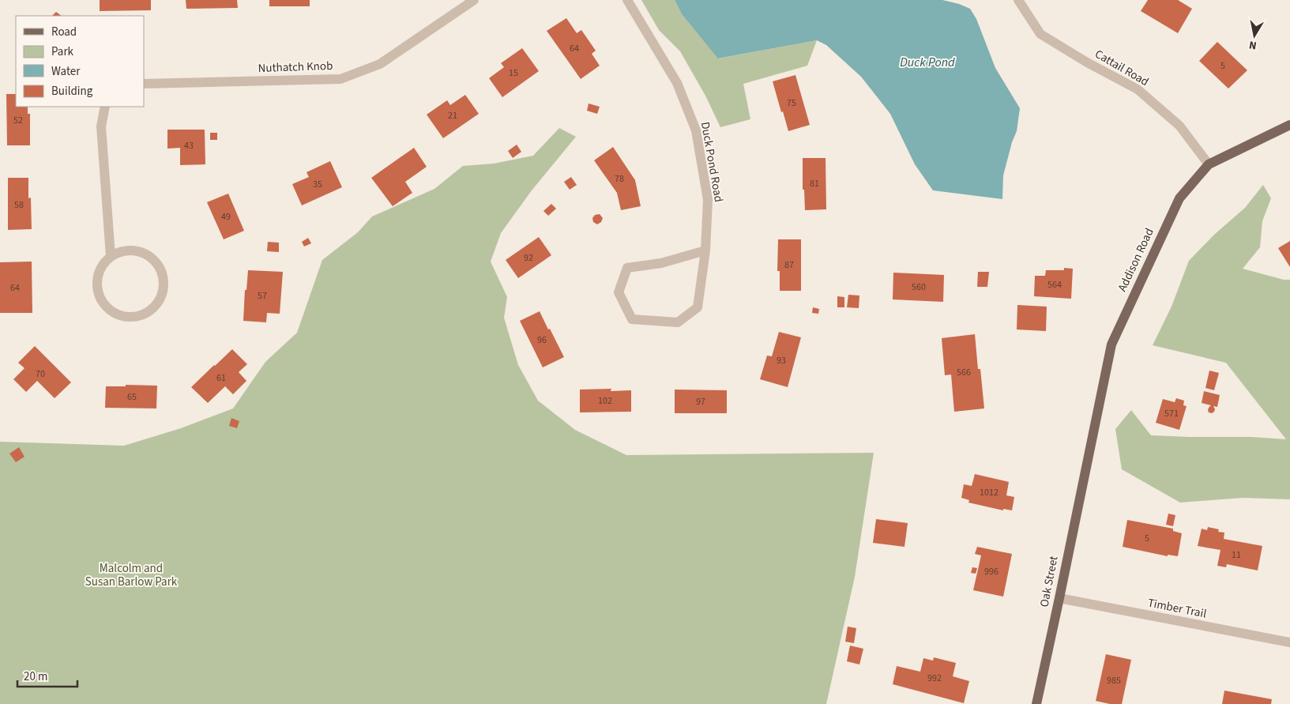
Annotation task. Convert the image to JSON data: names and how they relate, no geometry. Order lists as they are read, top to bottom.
{
  "streets": {
    "main road": ["Addison Road", "Oak Street"],
    "street": [
      "Nuthatch Knob",
      "Cattail Road",
      "Duck Pond Road",
      "Timber Trail"
    ]
  },
  "crossings": [
    ["Cattail Road", "Addison Road"],
    ["Addison Road", "Oak Street"],
    ["Oak Street", "Timber Trail"]
  ],
  "water": ["Duck Pond"],
  "parks": ["Malcolm and Susan Barlow Park"],
  "house_numbers": [
    "64",
    "5",
    "15",
    "75",
    "21",
    "52",
    "43",
    "78",
    "81",
    "35",
    "58",
    "49",
    "92",
    "87",
    "564",
    "560",
    "64",
    "57",
    "96",
    "93",
    "566",
    "70",
    "61",
    "65",
    "102",
    "97",
    "571",
    "1012",
    "5",
    "11",
    "996",
    "992",
    "985"
  ],
  "legend": [
    "Road",
    "Park",
    "Water",
    "Building"
  ],
  "scale_bar": "20 m",
  "north": "bottom"
}
